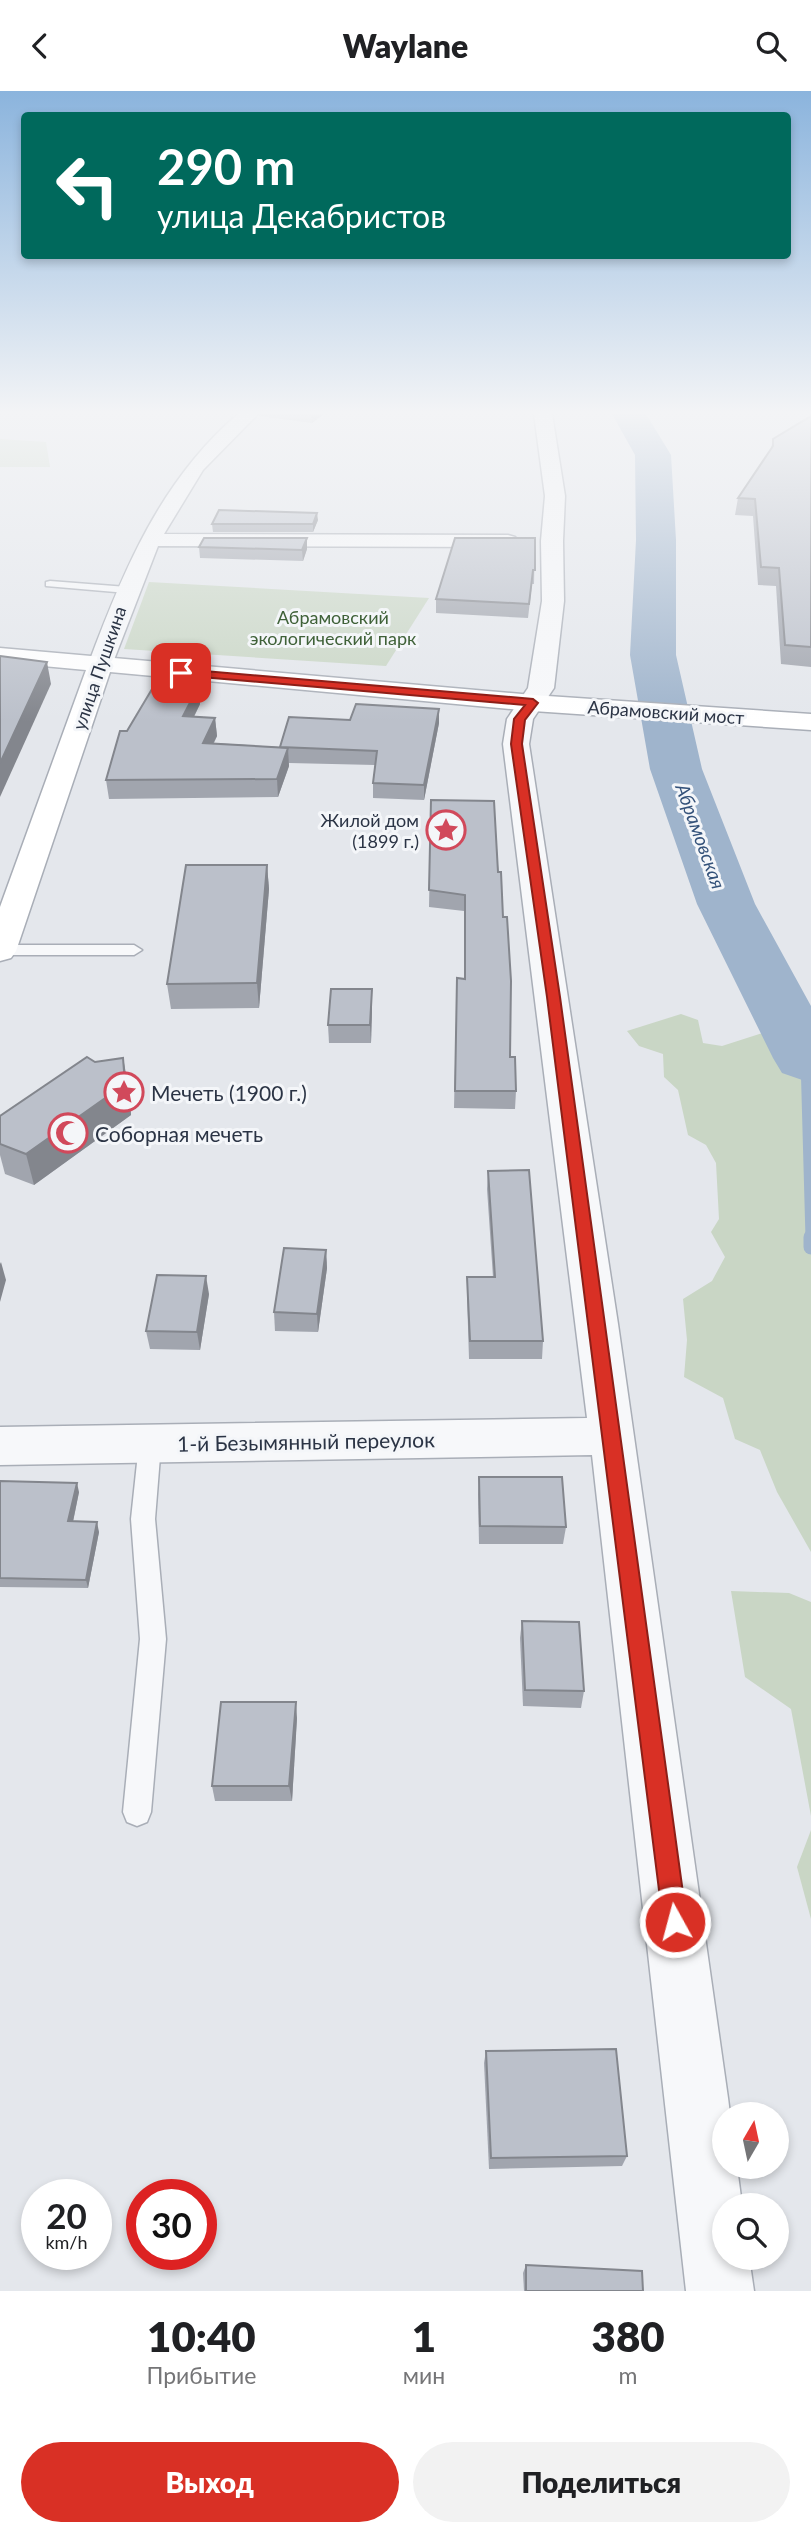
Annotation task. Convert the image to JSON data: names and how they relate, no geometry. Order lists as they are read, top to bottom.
{
  "streets": {
    "street": ["улица Пушкина", "Абрамовский мост", "1-й Безымянный переулок"]
  },
  "crossings": [
    ["улица Пушкина", "Абрамовский мост"]
  ],
  "water": ["Абрамовская"],
  "parks": ["Абрамовский экологический парк"],
  "places": {
    "place": ["Жилой дом (1899 г.)", "Мечеть (1900 г.)"],
    "mosque": ["Соборная мечеть"]
  },
  "north": "top",
  "page": {
    "header": "Waylane",
    "turn": ["290 m", "улица Декабристов"],
    "speed": "20 km/h",
    "limit": "30",
    "eta": [
      "10:40",
      "Прибытие",
      "1",
      "мин",
      "380",
      "m"
    ],
    "buttons": ["Выход", "Поделиться"]
  }
}
